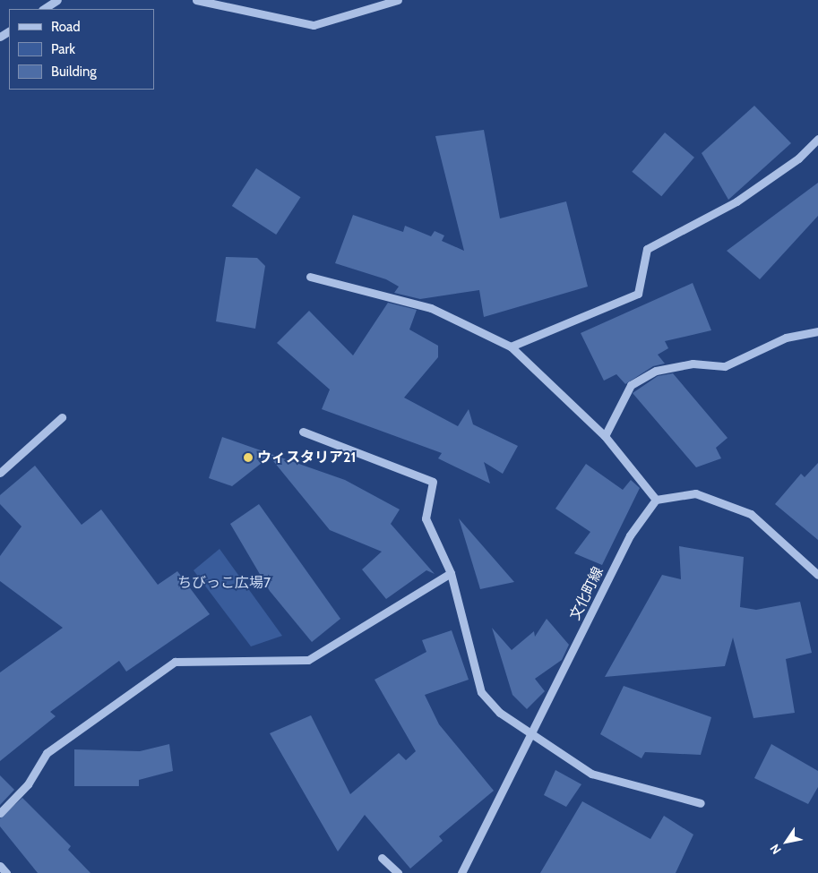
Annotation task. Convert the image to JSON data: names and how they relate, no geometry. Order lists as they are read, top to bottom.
{
  "streets": {
    "street": ["文化町線"]
  },
  "parks": ["ちびっこ広場7"],
  "places": ["ウィスタリア21"],
  "legend": ["Road", "Park", "Building"],
  "north": "bottom left"
}
